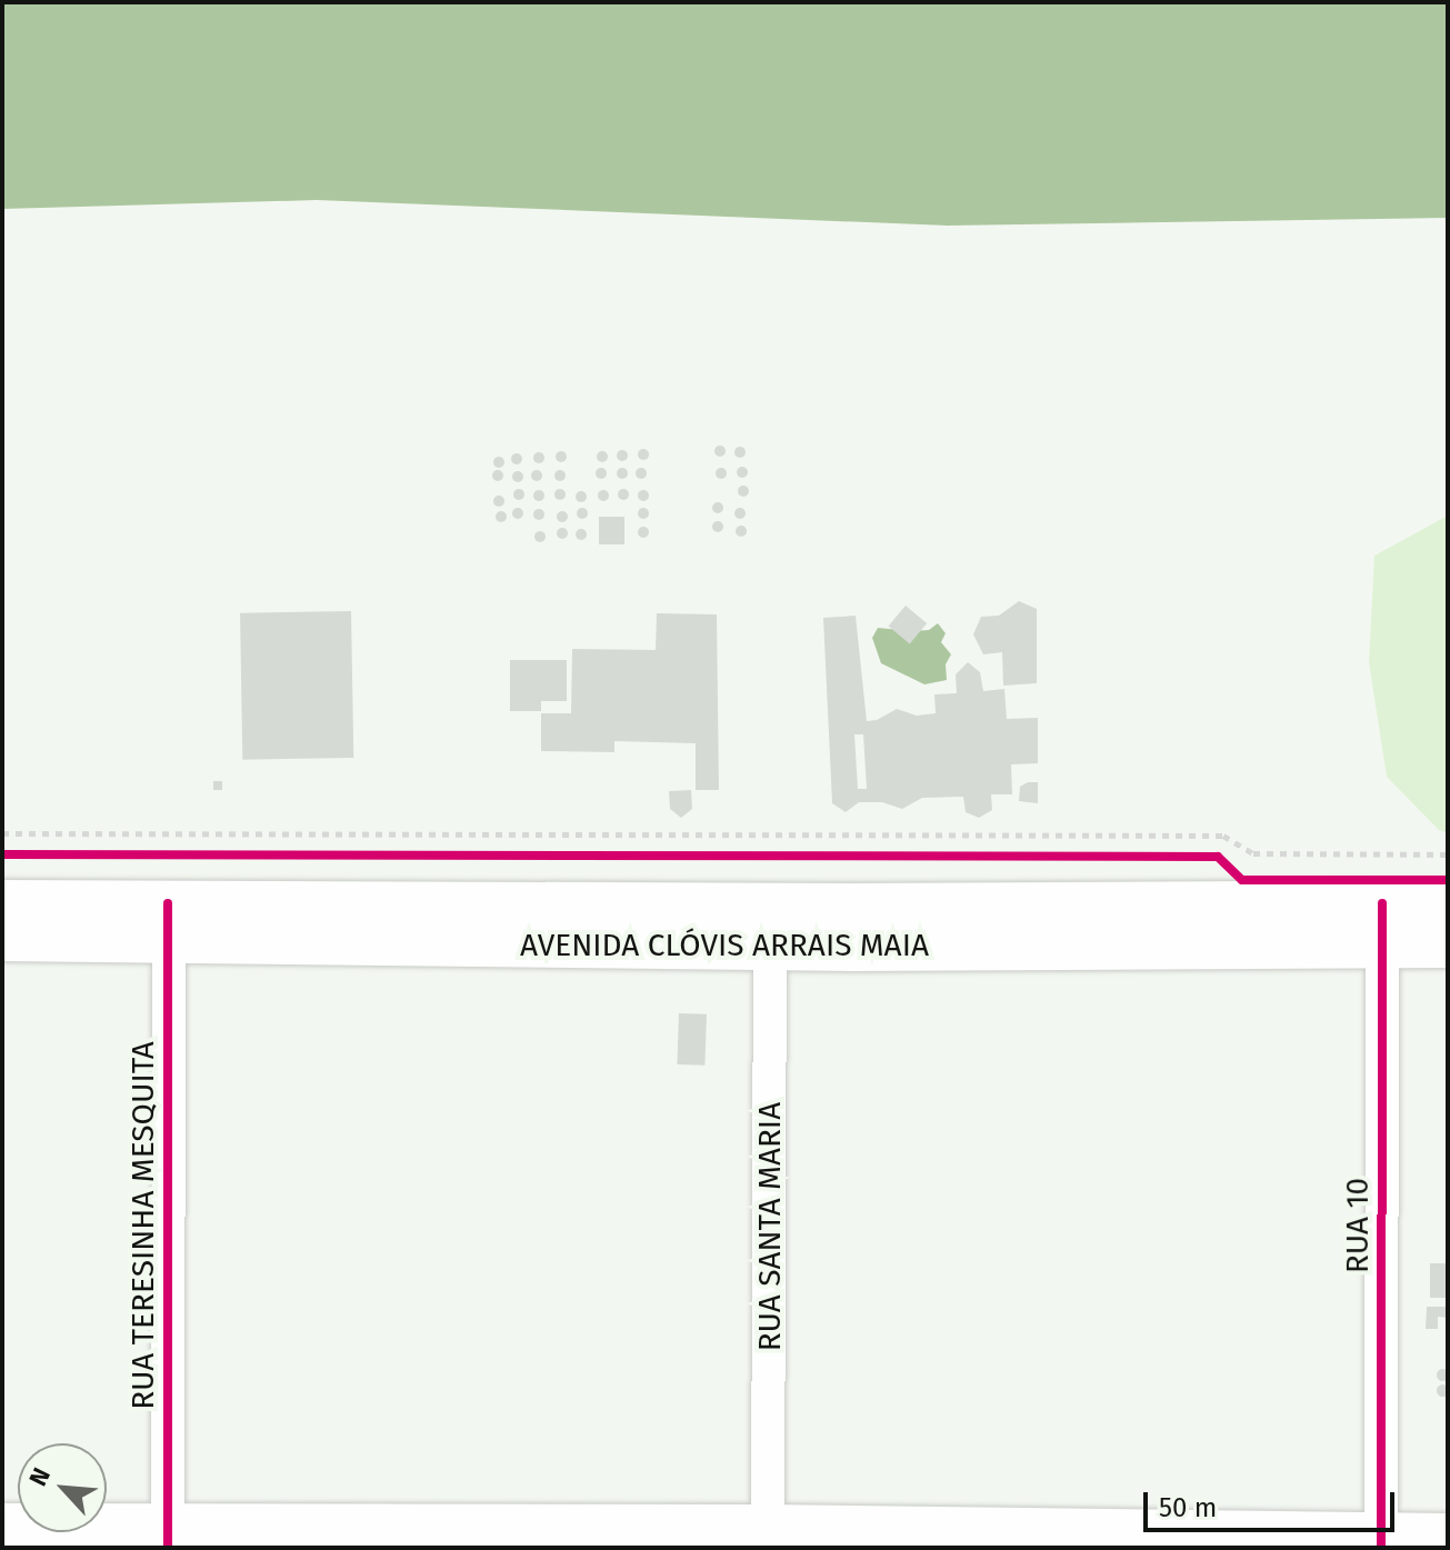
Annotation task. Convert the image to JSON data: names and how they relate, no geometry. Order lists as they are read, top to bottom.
{
  "streets": {
    "main road": ["AVENIDA CLÓVIS ARRAIS MAIA"],
    "street": ["RUA TERESINHA MESQUITA", "RUA 10", "RUA SANTA MARIA"]
  },
  "crossings": [
    ["AVENIDA CLÓVIS ARRAIS MAIA", "RUA TERESINHA MESQUITA"],
    ["AVENIDA CLÓVIS ARRAIS MAIA", "RUA 10"],
    ["AVENIDA CLÓVIS ARRAIS MAIA", "RUA SANTA MARIA"]
  ],
  "scale_bar": "50 m",
  "north": "top left"
}
